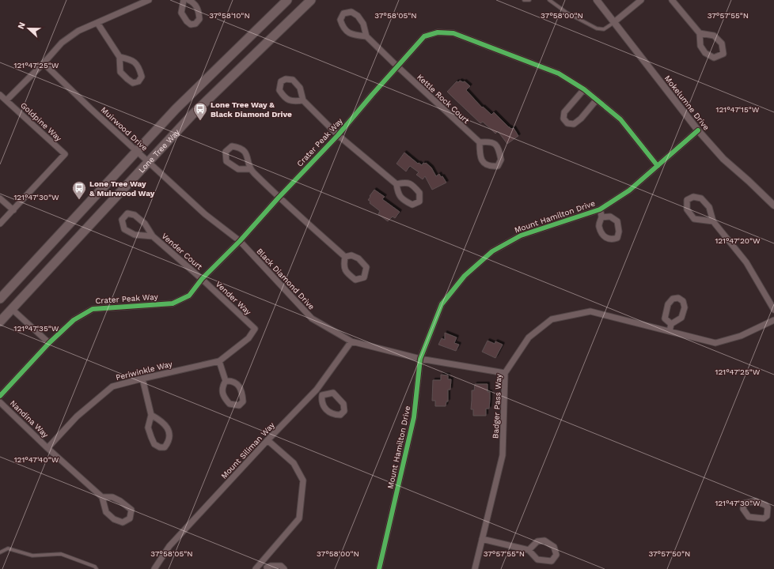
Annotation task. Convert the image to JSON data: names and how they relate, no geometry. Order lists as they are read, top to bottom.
{
  "streets": {
    "main road": ["Lone Tree Way"],
    "street": [
      "Kettle Rock Court",
      "Mokelumne Drive",
      "Goldpine Way",
      "Muirwood Drive",
      "Crater Peak Way",
      "Mount Hamilton Drive",
      "Vender Court",
      "Black Diamond Drive",
      "Vender Way",
      "Periwinkle Way",
      "Badger Pass Way",
      "Nandina Way",
      "Mount Siliman Way"
    ]
  },
  "crossings": [
    ["Kettle Rock Court", "Crater Peak Way"],
    ["Mokelumne Drive", "Mount Hamilton Drive"],
    ["Muirwood Drive", "Crater Peak Way"],
    ["Muirwood Drive", "Lone Tree Way"],
    ["Muirwood Drive", "Black Diamond Drive"],
    ["Crater Peak Way", "Mount Hamilton Drive"],
    ["Crater Peak Way", "Vender Court"],
    ["Crater Peak Way", "Black Diamond Drive"],
    ["Crater Peak Way", "Vender Way"],
    ["Mount Hamilton Drive", "Black Diamond Drive"],
    ["Vender Court", "Vender Way"],
    ["Black Diamond Drive", "Badger Pass Way"],
    ["Black Diamond Drive", "Mount Siliman Way"],
    ["Vender Way", "Periwinkle Way"],
    ["Periwinkle Way", "Nandina Way"]
  ],
  "places": {
    "bus stop": ["Lone Tree Way & Black Diamond Drive", "Lone Tree Way & Muirwood Way"]
  },
  "north": "left",
  "coordinates": [
    "37°58'10\"N",
    "37°58'05\"N",
    "37°58'00\"N",
    "37°57'55\"N",
    "121°47'25\"W",
    "121°47'15\"W",
    "121°47'30\"W",
    "121°47'20\"W",
    "121°47'35\"W",
    "121°47'40\"W",
    "37°57'50\"N"
  ]
}
